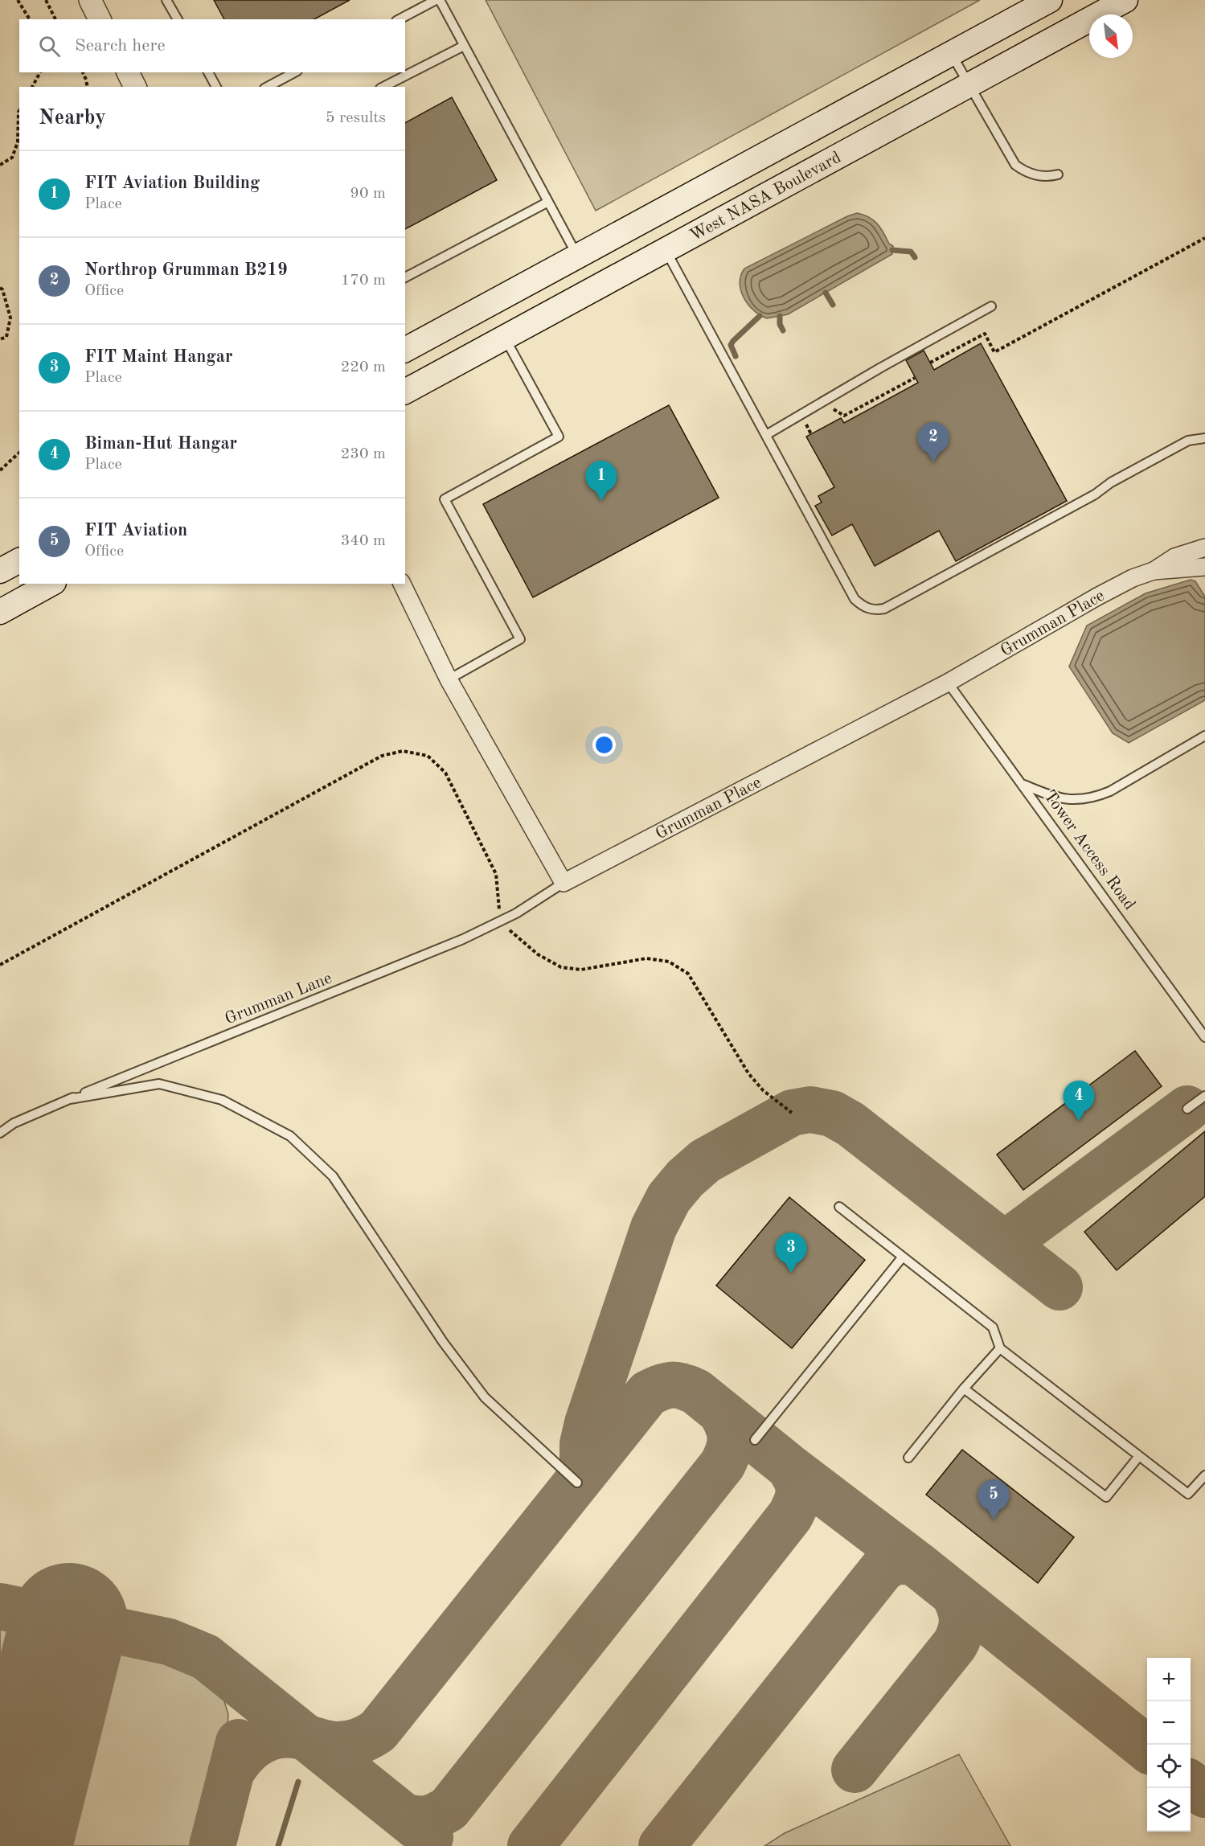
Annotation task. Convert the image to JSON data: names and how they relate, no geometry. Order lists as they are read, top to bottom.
{
  "streets": {
    "main road": ["West NASA Boulevard"],
    "street": ["Grumman Place"],
    "lane": ["Tower Access Road", "Grumman Lane"]
  },
  "crossings": [
    ["Grumman Place", "Tower Access Road"],
    ["Grumman Place", "Grumman Lane"]
  ],
  "north": "bottom right",
  "page": {
    "search": "Search here",
    "heading": ["Nearby", "5 results"],
    "list": [
      {
        "mark": "1",
        "name": "FIT Aviation Building",
        "note": "Place",
        "value": "90 m"
      },
      {
        "mark": "2",
        "name": "Northrop Grumman B219",
        "note": "Office",
        "value": "170 m"
      },
      {
        "mark": "3",
        "name": "FIT Maint Hangar",
        "note": "Place",
        "value": "220 m"
      },
      {
        "mark": "4",
        "name": "Biman-Hut Hangar",
        "note": "Place",
        "value": "230 m"
      },
      {
        "mark": "5",
        "name": "FIT Aviation",
        "note": "Office",
        "value": "340 m"
      }
    ],
    "pins": [
      "2",
      "1",
      "4",
      "3",
      "5"
    ],
    "map_buttons": ["+", "−"]
  }
}
